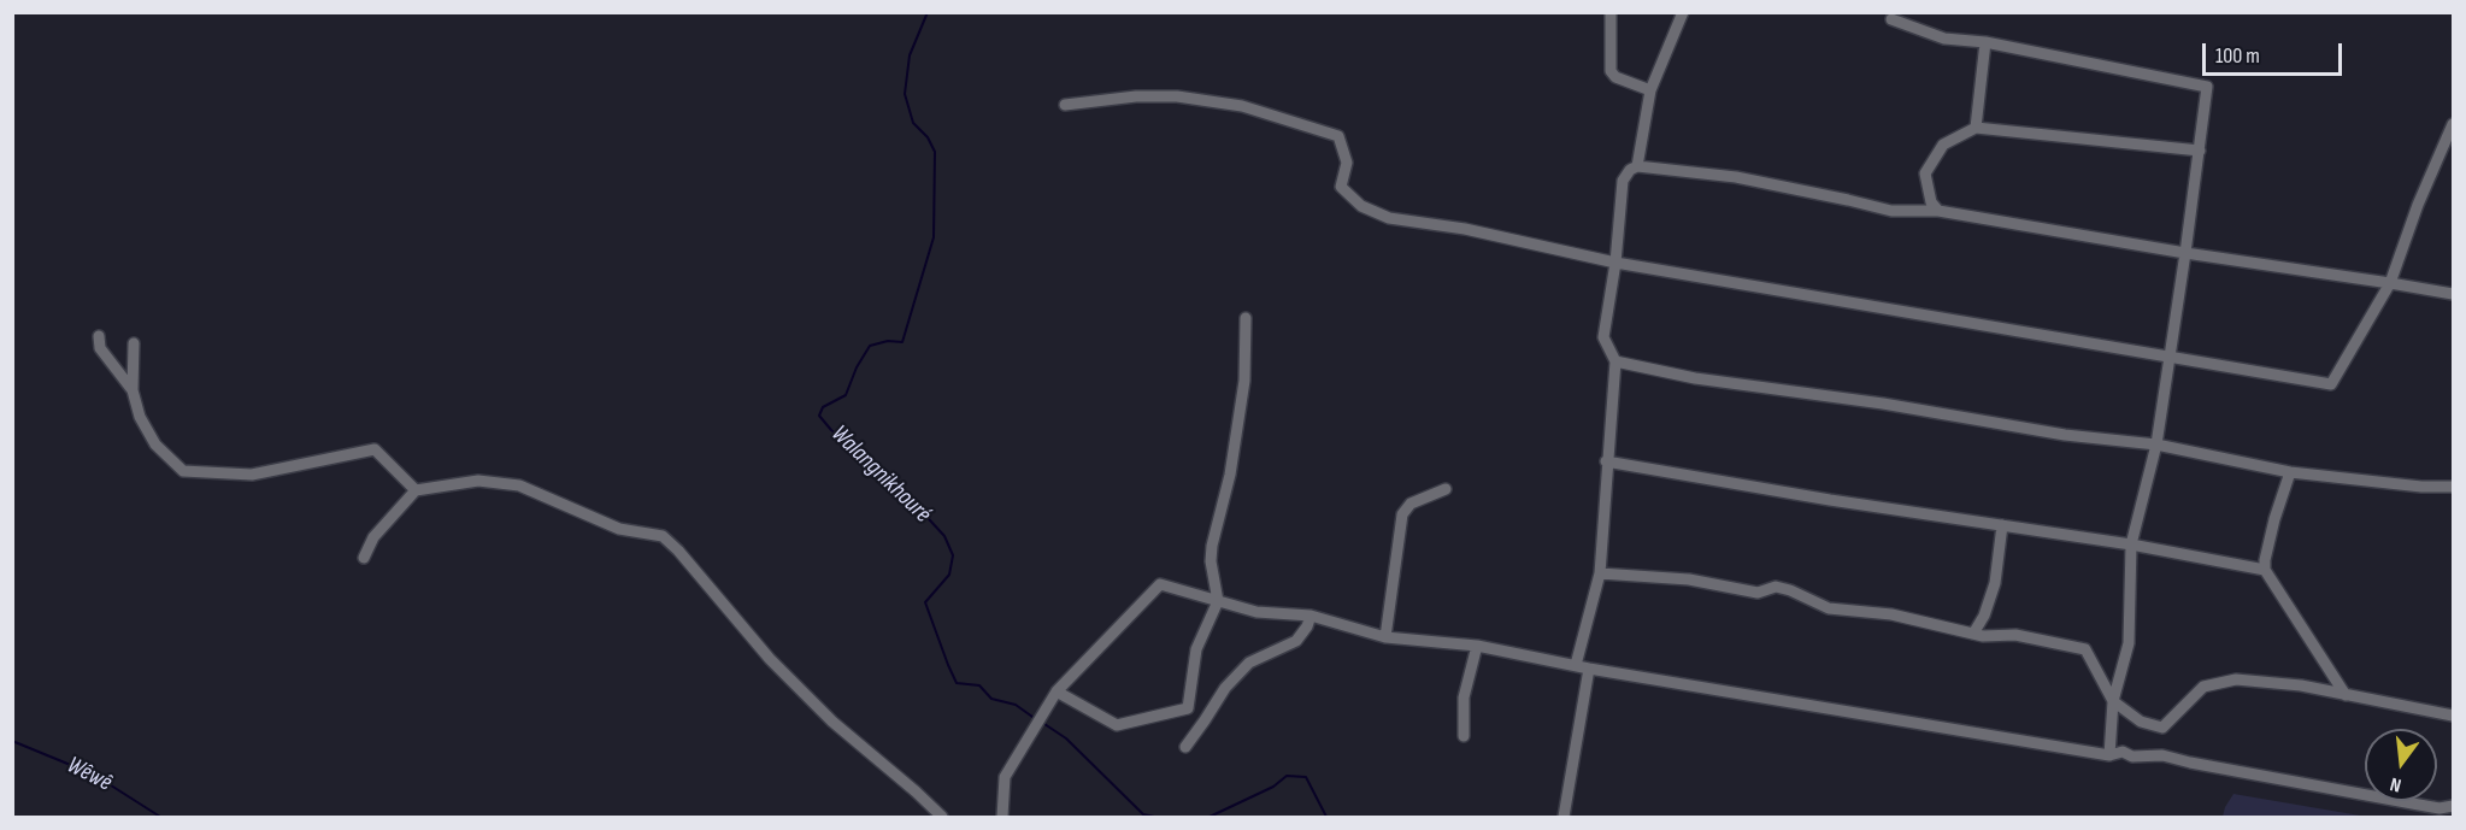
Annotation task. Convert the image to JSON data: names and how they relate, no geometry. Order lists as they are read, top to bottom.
{
  "water": ["Walangnikhouré", "Wêwê"],
  "scale_bar": "100 m",
  "north": "bottom"
}
